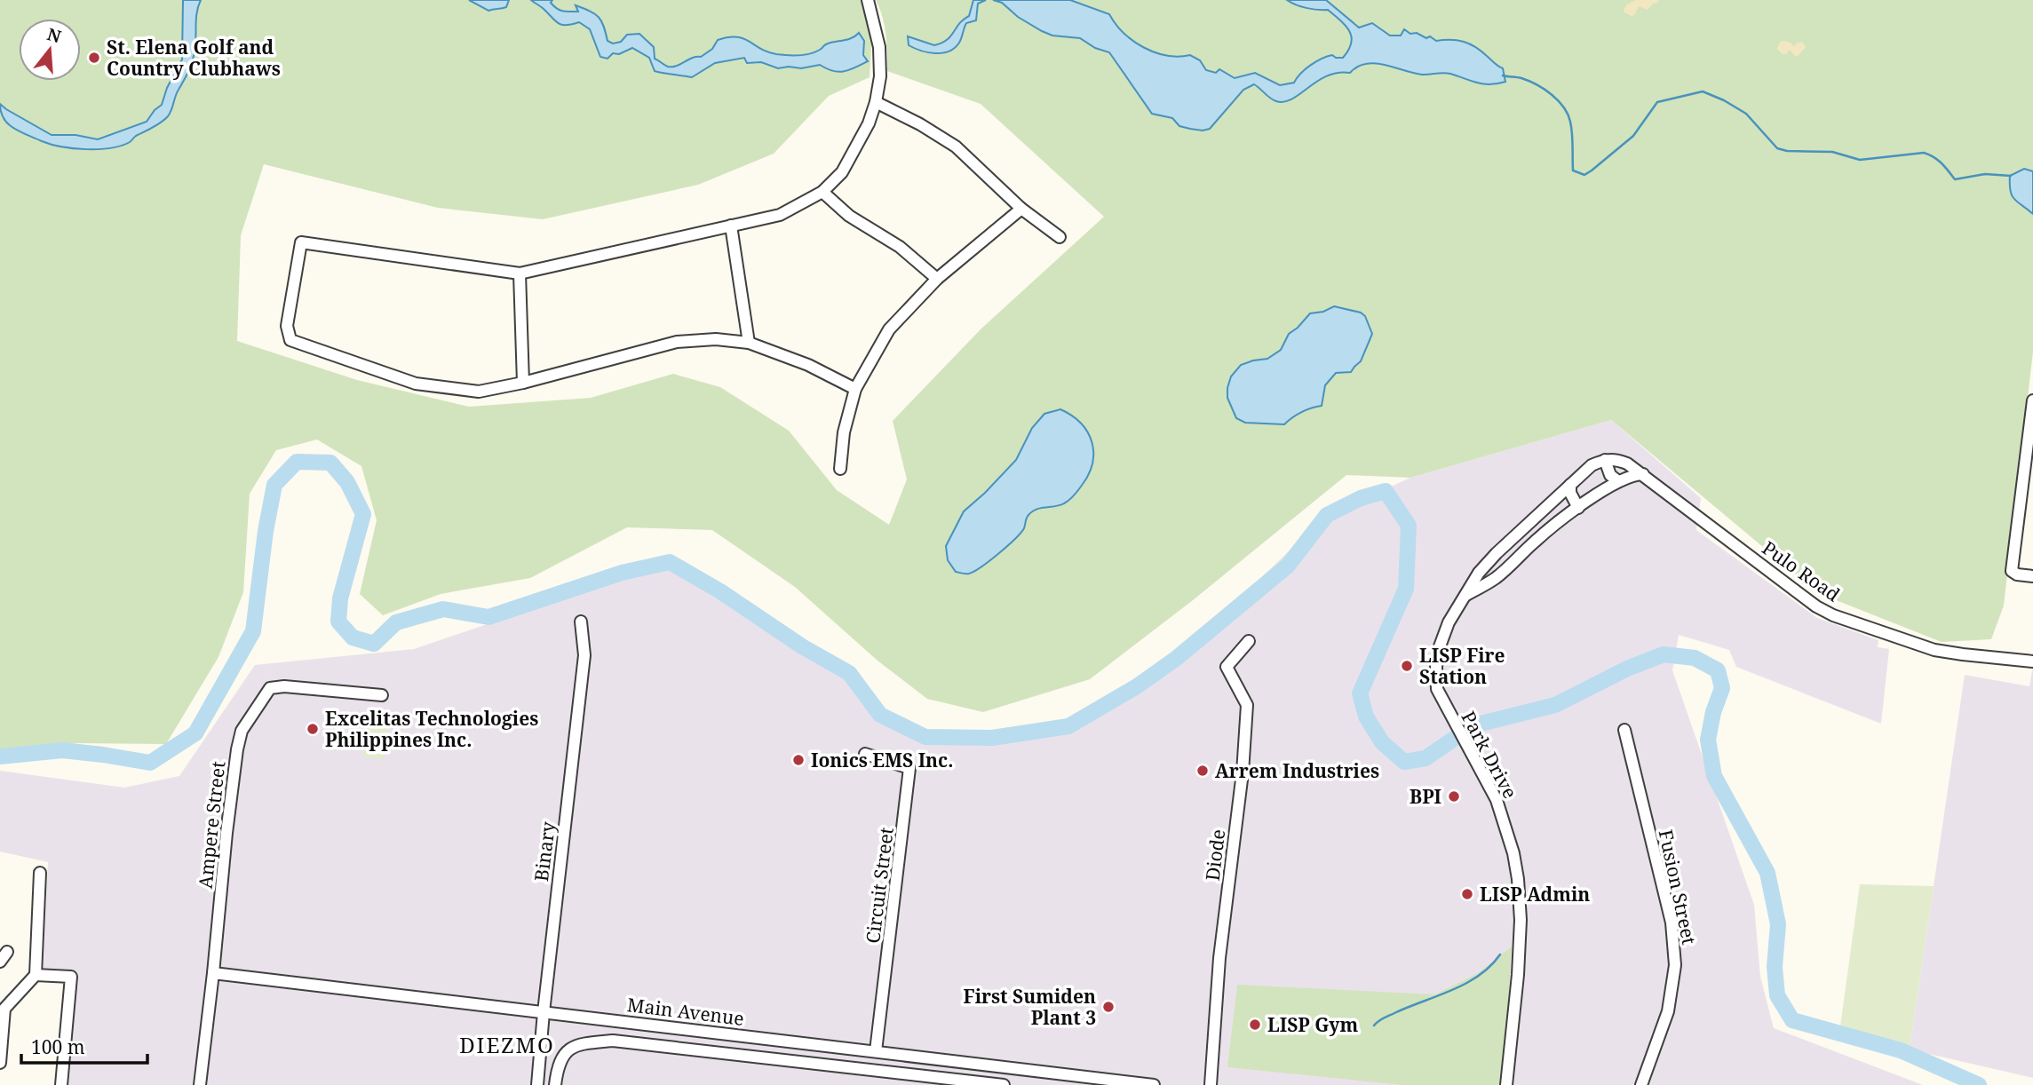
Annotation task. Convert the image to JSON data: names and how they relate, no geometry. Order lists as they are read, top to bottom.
{
  "streets": {
    "street": [
      "Pulo Road",
      "Park Drive",
      "Ampere Street",
      "Binary",
      "Diode",
      "Circuit Street",
      "Fusion Street",
      "Main Avenue"
    ]
  },
  "crossings": [
    ["Pulo Road", "Park Drive"],
    ["Ampere Street", "Main Avenue"],
    ["Binary", "Main Avenue"],
    ["Circuit Street", "Main Avenue"]
  ],
  "districts": ["DIEZMO"],
  "places": [
    "St. Elena Golf and Country Clubhaws",
    "LISP Fire Station",
    "Excelitas Technologies Philippines Inc.",
    "Ionics EMS Inc.",
    "Arrem Industries",
    "BPI",
    "LISP Admin",
    "First Sumiden Plant 3",
    "LISP Gym"
  ],
  "scale_bar": "100 m",
  "north": "top"
}
